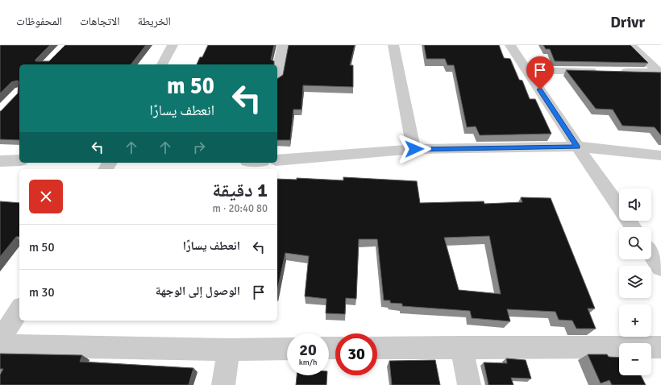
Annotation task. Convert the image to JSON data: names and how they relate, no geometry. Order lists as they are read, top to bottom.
{
  "page": {
    "header": "Drivr",
    "nav": ["الخريطة", "الاتجاهات", "المحفوظات"],
    "turn": ["50 m", "انعطف يسارًا"],
    "heading": ["1 دقيقة", "80 m · 20:40"],
    "map_buttons": ["+", "−"],
    "list": [
      {
        "name": "انعطف يسارًا",
        "value": "50 m"
      },
      {
        "name": "الوصول إلى الوجهة",
        "value": "30 m"
      }
    ],
    "speed": "20 km/h",
    "limit": "30"
  }
}
